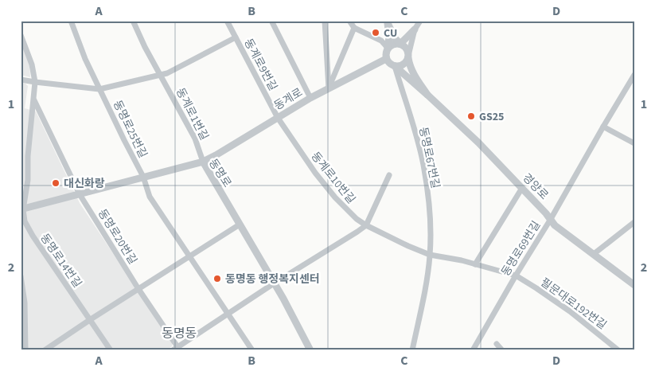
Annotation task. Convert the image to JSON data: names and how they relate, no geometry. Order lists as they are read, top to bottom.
{
  "streets": {
    "street": [
      "동계로9번길",
      "동계로",
      "동계로1번길",
      "동명로25번길",
      "동명로67번길",
      "동명로",
      "동계로10번길",
      "경양로",
      "동명로20번길",
      "동명로69번길",
      "동명로14번길",
      "필문대로192번길"
    ]
  },
  "crossings": [
    ["동계로9번길", "동계로"],
    ["동계로9번길", "동계로10번길"],
    ["동계로", "동계로1번길"],
    ["동계로", "동명로67번길"],
    ["동계로", "동명로"],
    ["동계로", "동계로10번길"],
    ["동계로", "경양로"],
    ["동계로1번길", "동명로25번길"],
    ["동계로1번길", "동명로"],
    ["동명로25번길", "동명로"],
    ["동명로25번길", "동명로20번길"],
    ["동명로67번길", "동계로10번길"],
    ["동명로67번길", "경양로"],
    ["동명로", "동명로20번길"],
    ["동명로", "동명로14번길"],
    ["경양로", "동명로69번길"],
    ["동명로69번길", "필문대로192번길"]
  ],
  "districts": ["동명동"],
  "places": [
    "CU",
    "GS25",
    "대신화랑",
    "동명동 행정복지센터"
  ],
  "grid": {
    "columns": [
      "A",
      "B",
      "C",
      "D"
    ],
    "rows": ["1", "2"]
  }
}
